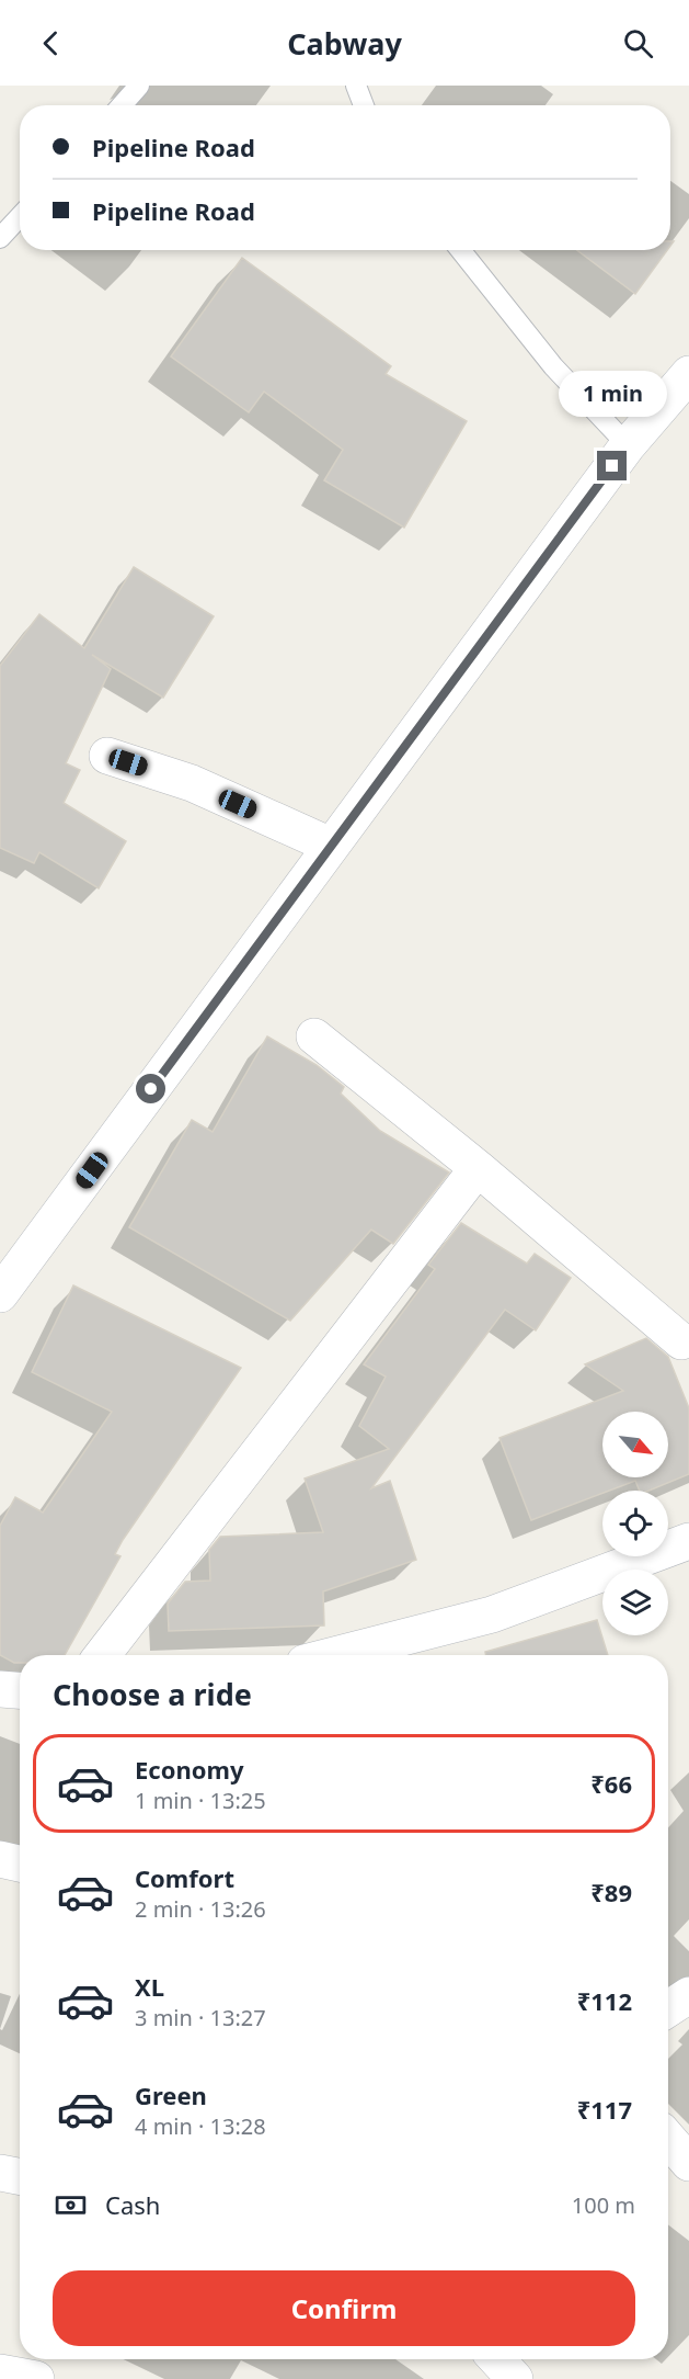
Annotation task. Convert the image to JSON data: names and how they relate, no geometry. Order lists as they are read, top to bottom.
{
  "north": "bottom right",
  "page": {
    "header": "Cabway",
    "banner": ["Pipeline Road", "Pipeline Road"],
    "bubble": "1 min",
    "heading": "Choose a ride",
    "list": [
      {
        "name": "Economy",
        "note": "1 min · 13:25",
        "value": "₹66"
      },
      {
        "name": "Comfort",
        "note": "2 min · 13:26",
        "value": "₹89"
      },
      {
        "name": "XL",
        "note": "3 min · 13:27",
        "value": "₹112"
      },
      {
        "name": "Green",
        "note": "4 min · 13:28",
        "value": "₹117"
      }
    ],
    "pay": ["Cash", "100 m"],
    "buttons": "Confirm"
  }
}
